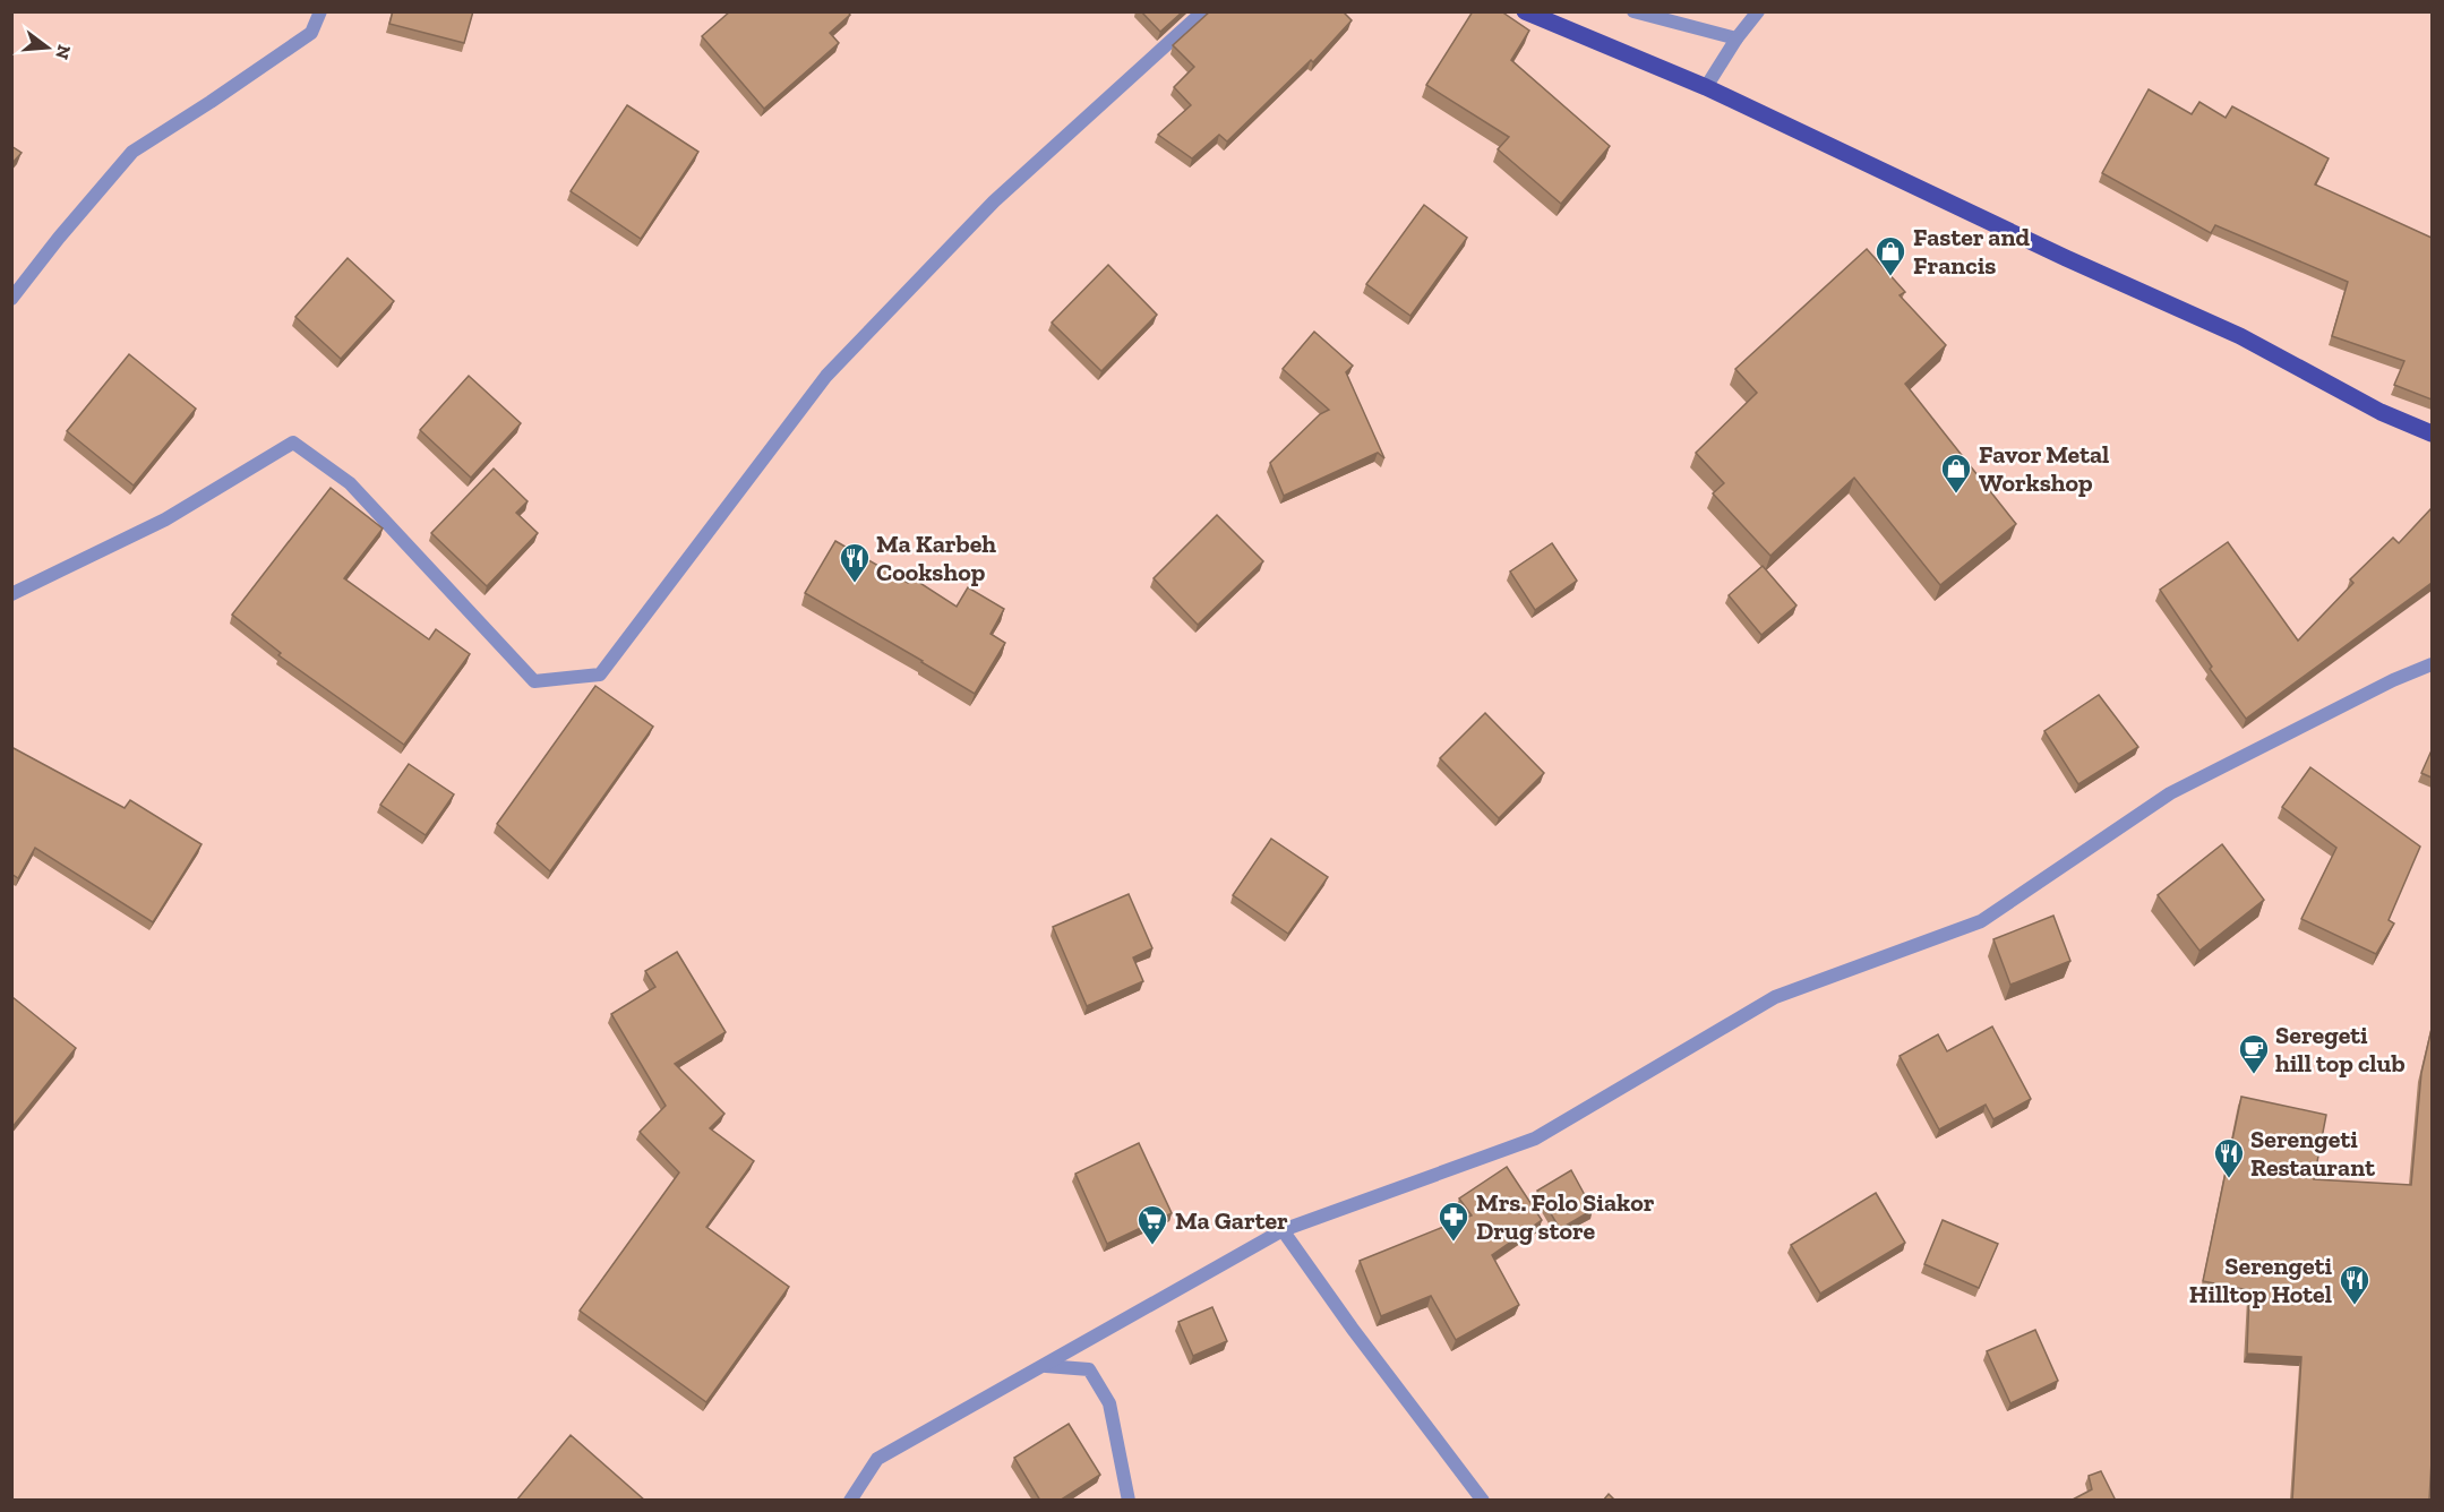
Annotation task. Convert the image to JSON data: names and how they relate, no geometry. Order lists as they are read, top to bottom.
{
  "places": {
    "shop": ["Faster and Francis", "Favor Metal Workshop"],
    "restaurant": ["Ma Karbeh Cookshop", "Serengeti Restaurant", "Serengeti Hilltop Hotel"],
    "cafe": ["Seregeti hill top club"],
    "pharmacy": ["Mrs. Folo Siakor Drug store"],
    "supermarket": ["Ma Garter"]
  },
  "north": "right"
}
